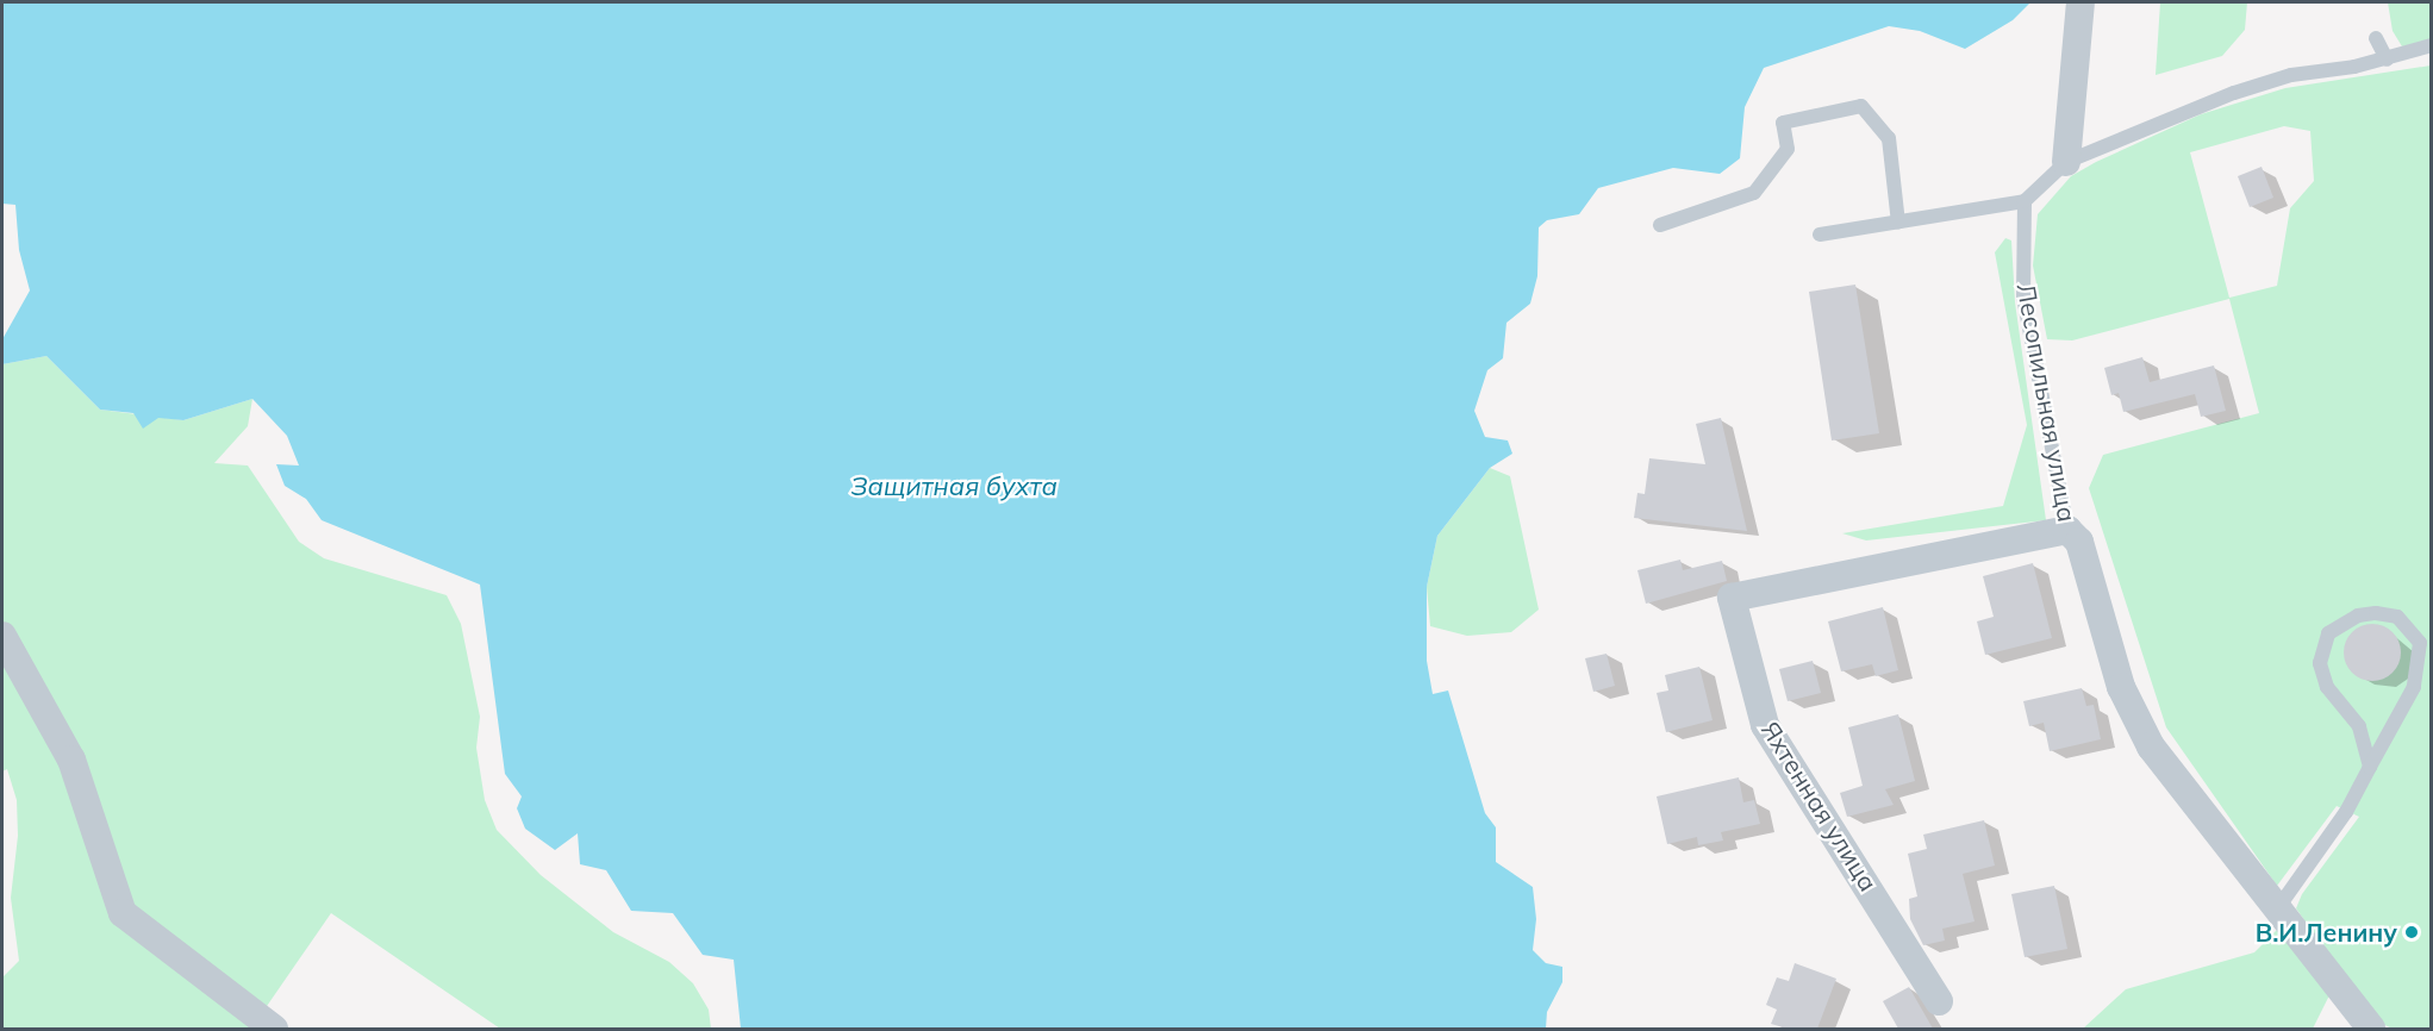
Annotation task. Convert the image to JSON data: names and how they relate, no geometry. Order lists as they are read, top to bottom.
{
  "streets": {
    "street": ["Лесопильная улица", "Яхтенная улица"]
  },
  "crossings": [
    ["Лесопильная улица", "Яхтенная улица"]
  ],
  "water": ["Защитная бухта"],
  "places": ["В.И.Ленину"]
}
